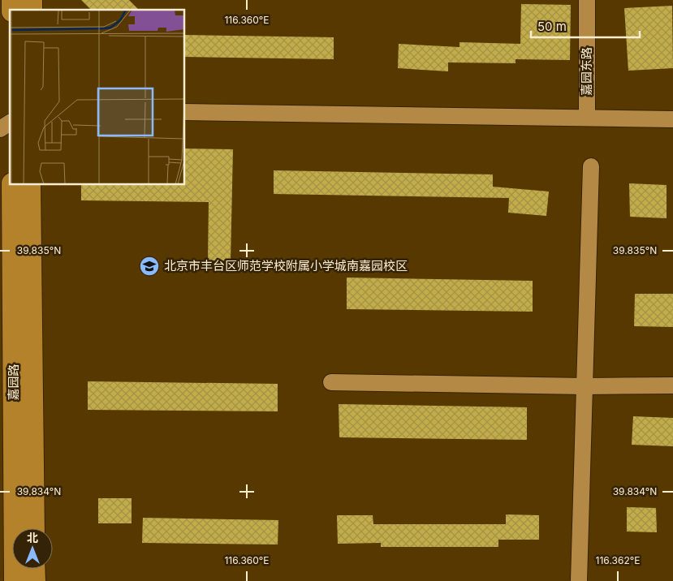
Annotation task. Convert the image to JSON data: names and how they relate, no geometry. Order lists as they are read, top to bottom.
{
  "streets": {
    "main road": ["嘉园路"],
    "street": ["嘉园东路"]
  },
  "places": {
    "school or university": ["北京市丰台区师范学校附属小学城南嘉园校区"]
  },
  "scale_bar": "50 m",
  "north": "top",
  "coordinates": [
    "116.360°E",
    "39.835°N",
    "39.834°N",
    "116.362°E"
  ]
}
